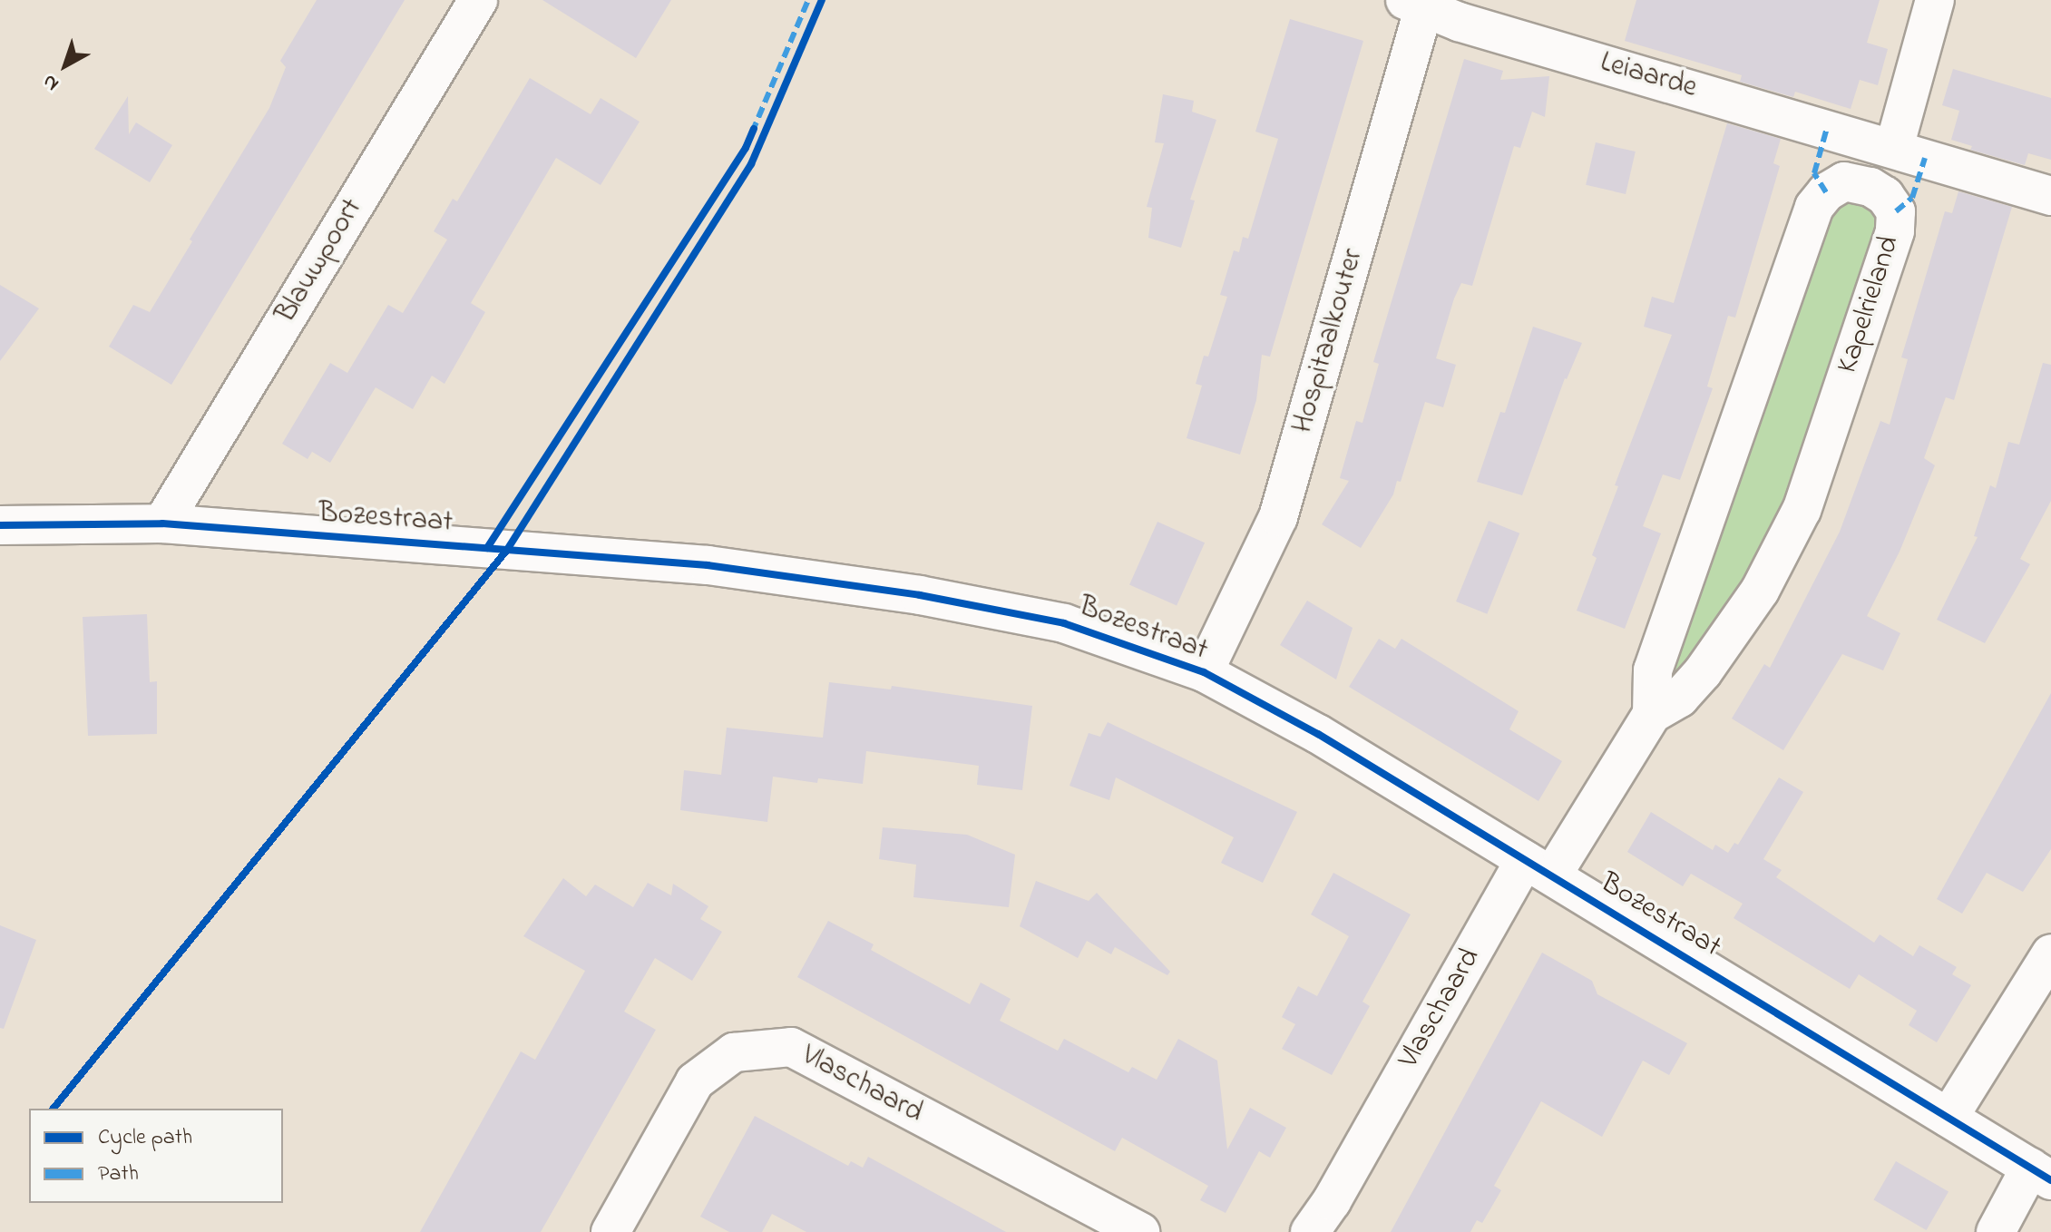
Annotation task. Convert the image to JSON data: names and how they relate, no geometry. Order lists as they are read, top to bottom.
{
  "streets": {
    "street": [
      "Leiaarde",
      "Blauwpoort",
      "Kapelrieland",
      "Hospitaalkouter",
      "Bozestraat",
      "Vlaschaard"
    ]
  },
  "crossings": [
    ["Leiaarde", "Hospitaalkouter"],
    ["Blauwpoort", "Bozestraat"],
    ["Kapelrieland", "Bozestraat"],
    ["Kapelrieland", "Vlaschaard"],
    ["Hospitaalkouter", "Bozestraat"],
    ["Bozestraat", "Vlaschaard"]
  ],
  "legend": ["Cycle path", "Path"],
  "north": "bottom left"
}
